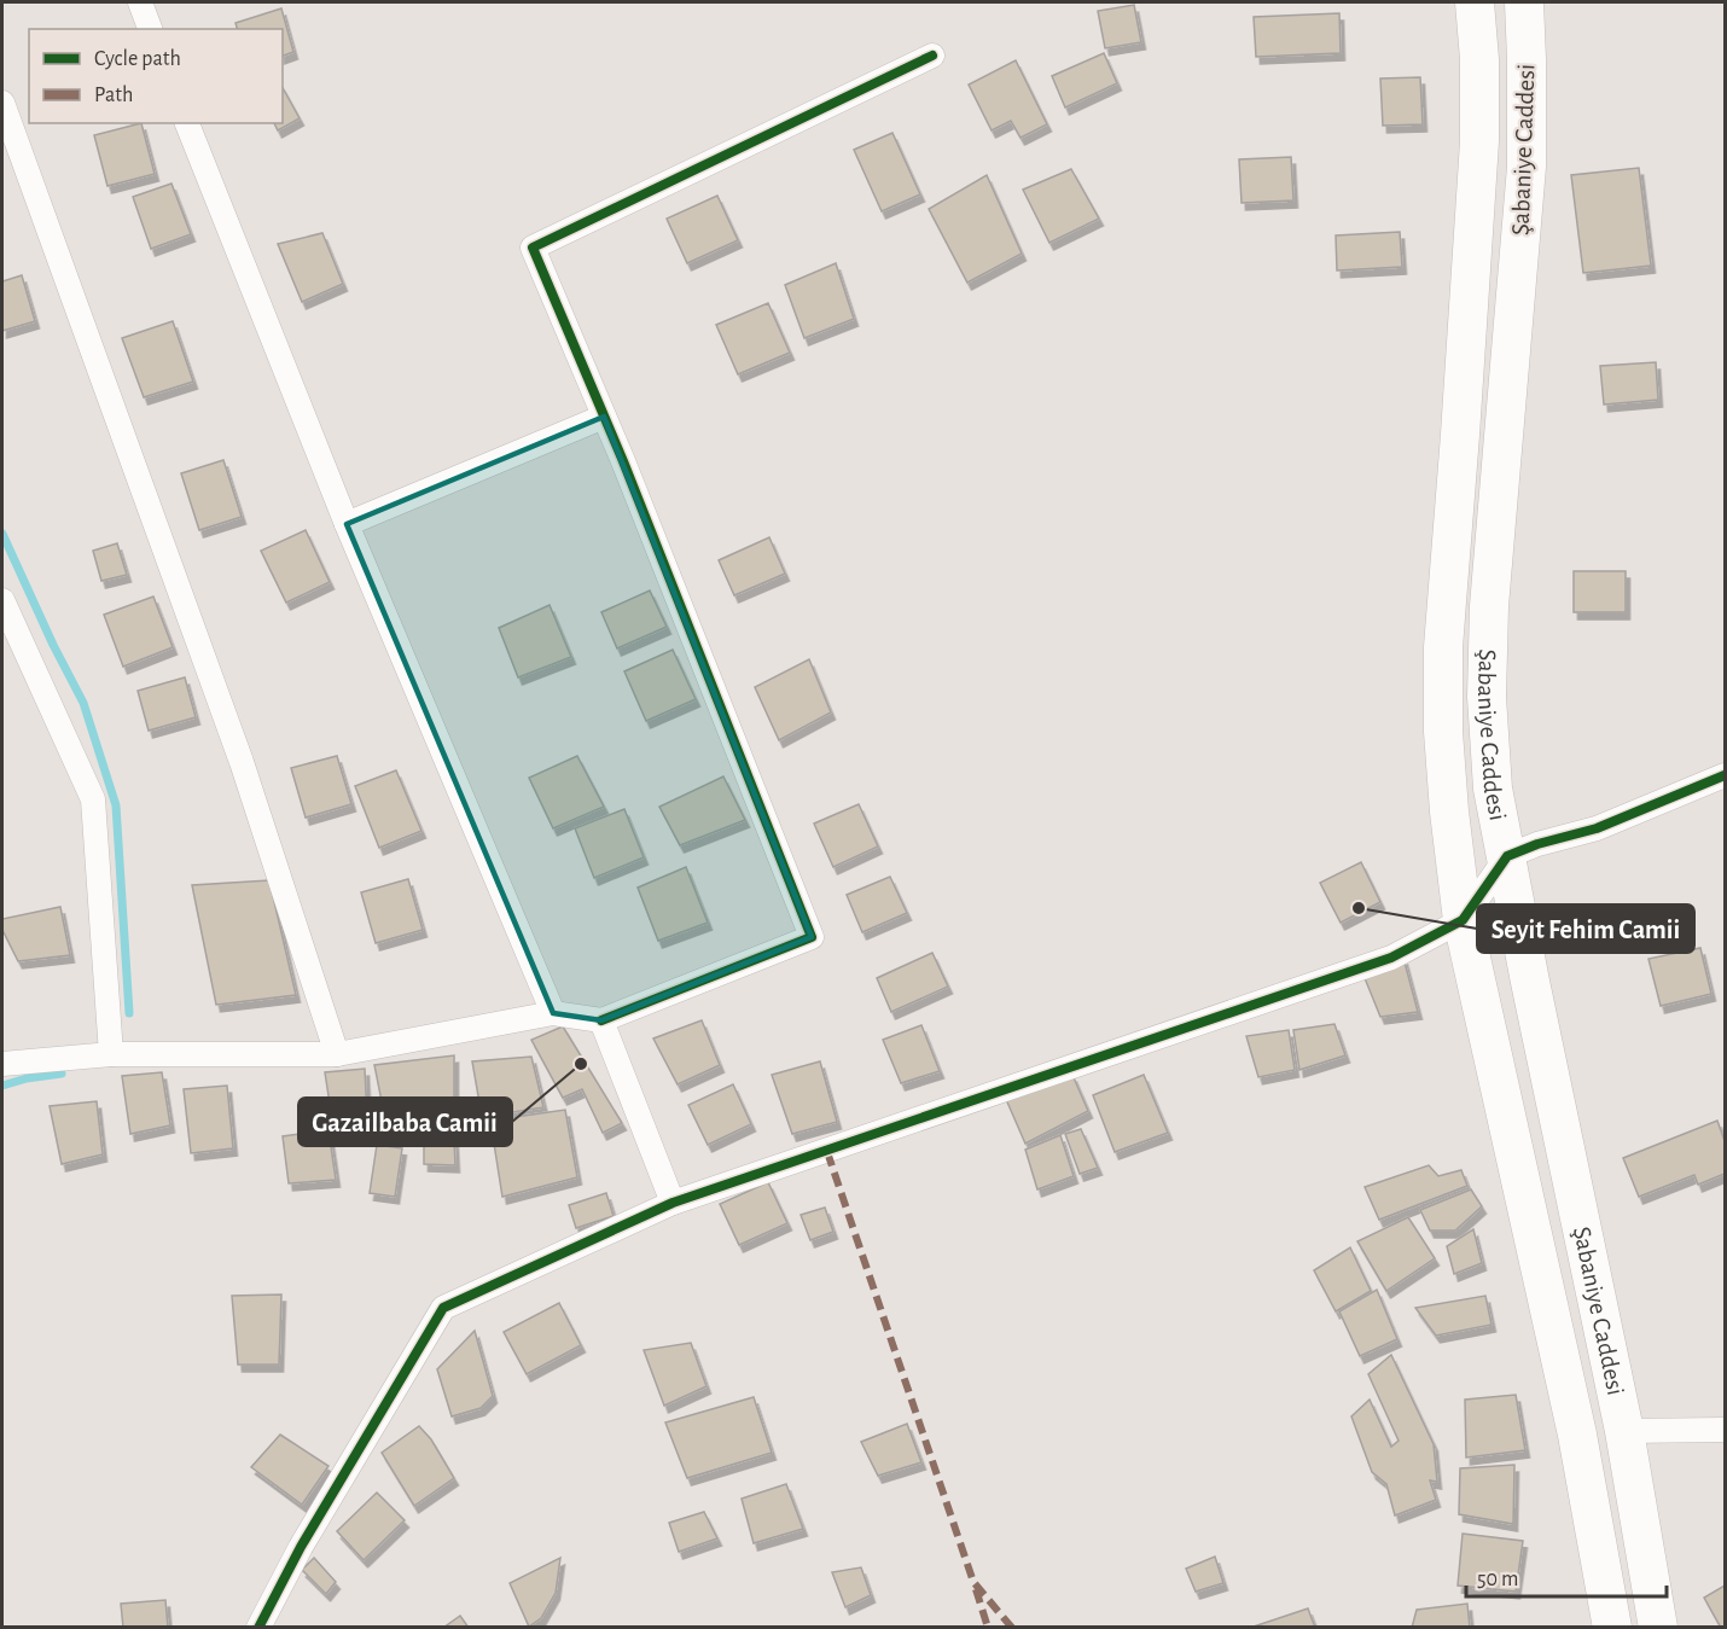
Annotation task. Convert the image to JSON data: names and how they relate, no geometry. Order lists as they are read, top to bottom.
{
  "streets": {
    "highway": ["Şabaniye Caddesi"]
  },
  "places": ["Seyit Fehim Camii", "Gazailbaba Camii"],
  "legend": ["Cycle path", "Path"],
  "scale_bar": "50 m"
}
